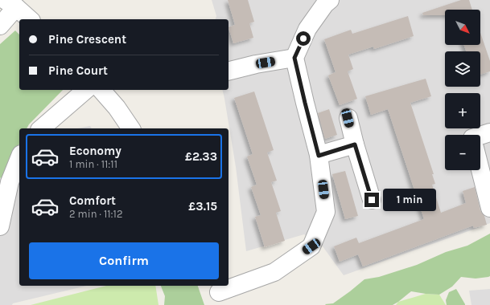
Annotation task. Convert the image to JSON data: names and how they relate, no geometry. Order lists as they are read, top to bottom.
{
  "north": "bottom right",
  "page": {
    "map_buttons": ["+", "−"],
    "banner": ["Pine Crescent", "Pine Court"],
    "list": [
      {
        "name": "Economy",
        "note": "1 min · 11:11",
        "value": "£2.33"
      },
      {
        "name": "Comfort",
        "note": "2 min · 11:12",
        "value": "£3.15"
      }
    ],
    "bubble": "1 min",
    "buttons": "Confirm"
  }
}
